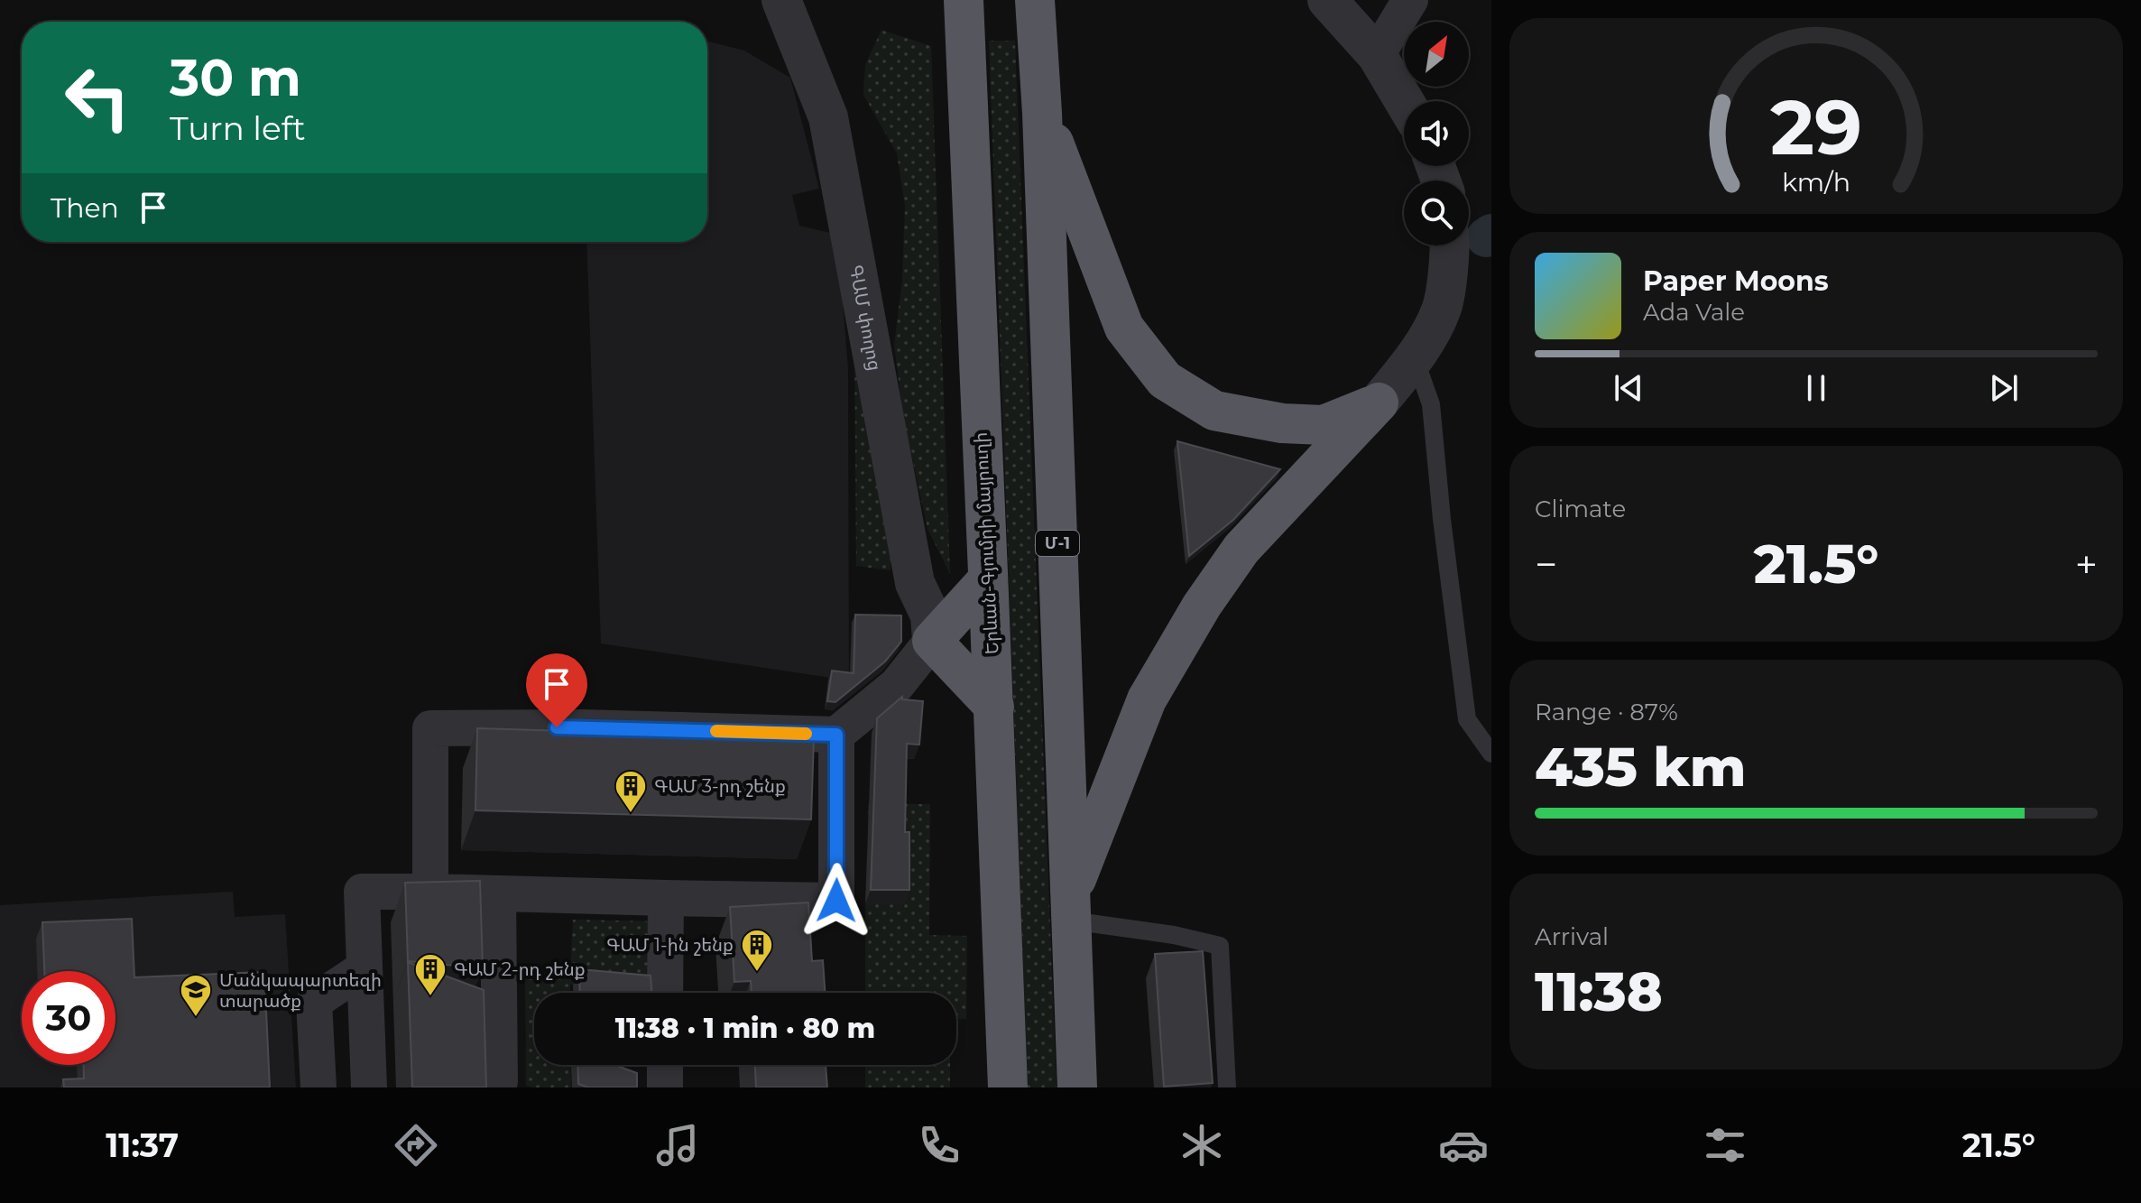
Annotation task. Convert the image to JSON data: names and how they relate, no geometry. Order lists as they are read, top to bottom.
{
  "streets": {
    "highway": ["Երևան-Գյումրի մայրուղի", "Մ-1"],
    "street": ["ԳԱՄ փողոց"]
  },
  "places": {
    "building": ["ԳԱՄ 3-րդ շենք", "ԳԱՄ 1-ին շենք", "ԳԱՄ 2-րդ շենք"],
    "school or university": ["Մանկապարտեզի տարածք"]
  },
  "north": "top right",
  "page": {
    "turn": ["30 m", "Turn left"],
    "then": "Then",
    "song": ["Paper Moons", "Ada Vale"],
    "tile": [
      "Climate",
      ["Range · 87%", "435 km"],
      ["Arrival", "11:38"]
    ],
    "heat": ["−", "21.5°", "+"],
    "limit": "30",
    "trip": "11:38 · 1 min · 80 m",
    "tabs": ["11:37", "21.5°"],
    "gauge": ["29", "km/h"]
  }
}
